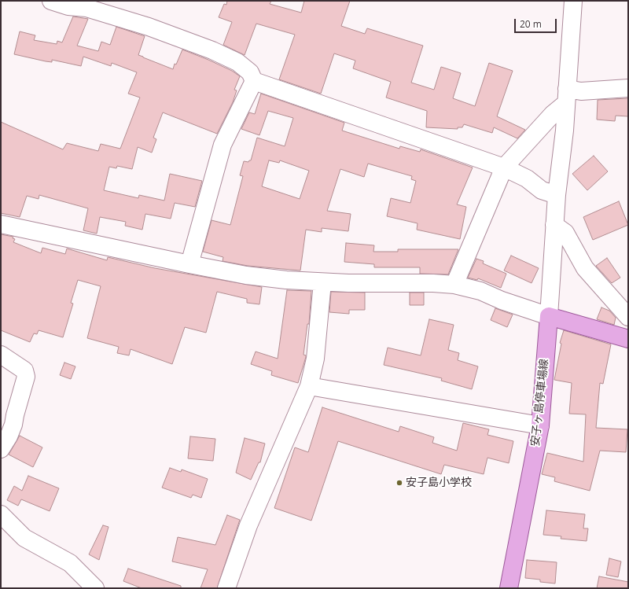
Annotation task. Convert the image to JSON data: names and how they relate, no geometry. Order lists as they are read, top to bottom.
{
  "streets": {
    "main road": ["安子ヶ島停車場線"]
  },
  "places": ["安子島小学校"],
  "scale_bar": "20 m"
}
